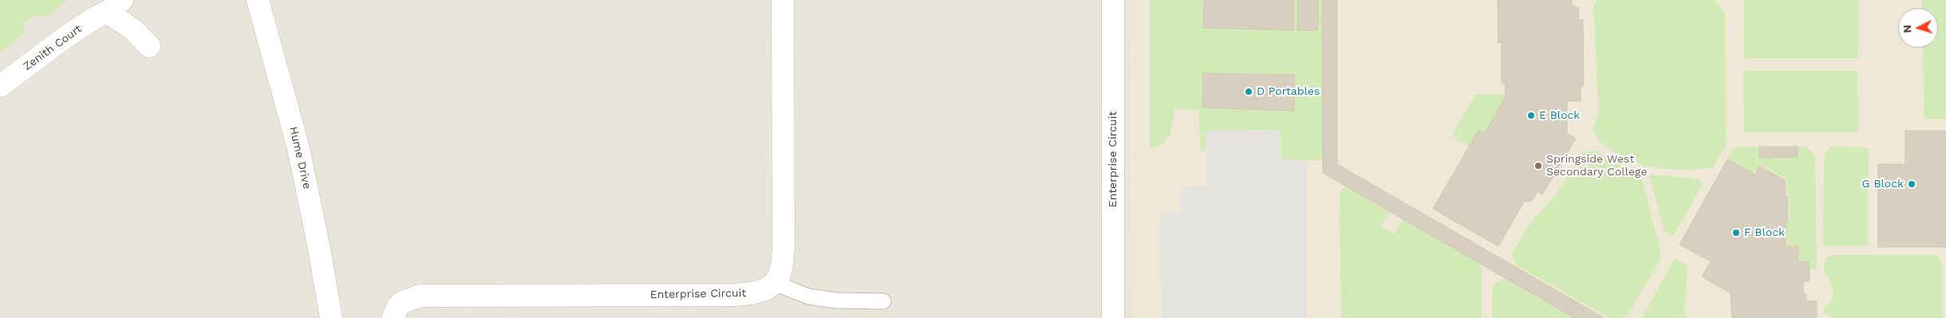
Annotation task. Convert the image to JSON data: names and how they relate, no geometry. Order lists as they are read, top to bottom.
{
  "streets": {
    "street": ["Zenith Court", "Hume Drive", "Enterprise Circuit"]
  },
  "places": [
    "D Portables",
    "E Block",
    "Springside West Secondary College",
    "G Block",
    "F Block"
  ],
  "north": "left"
}
